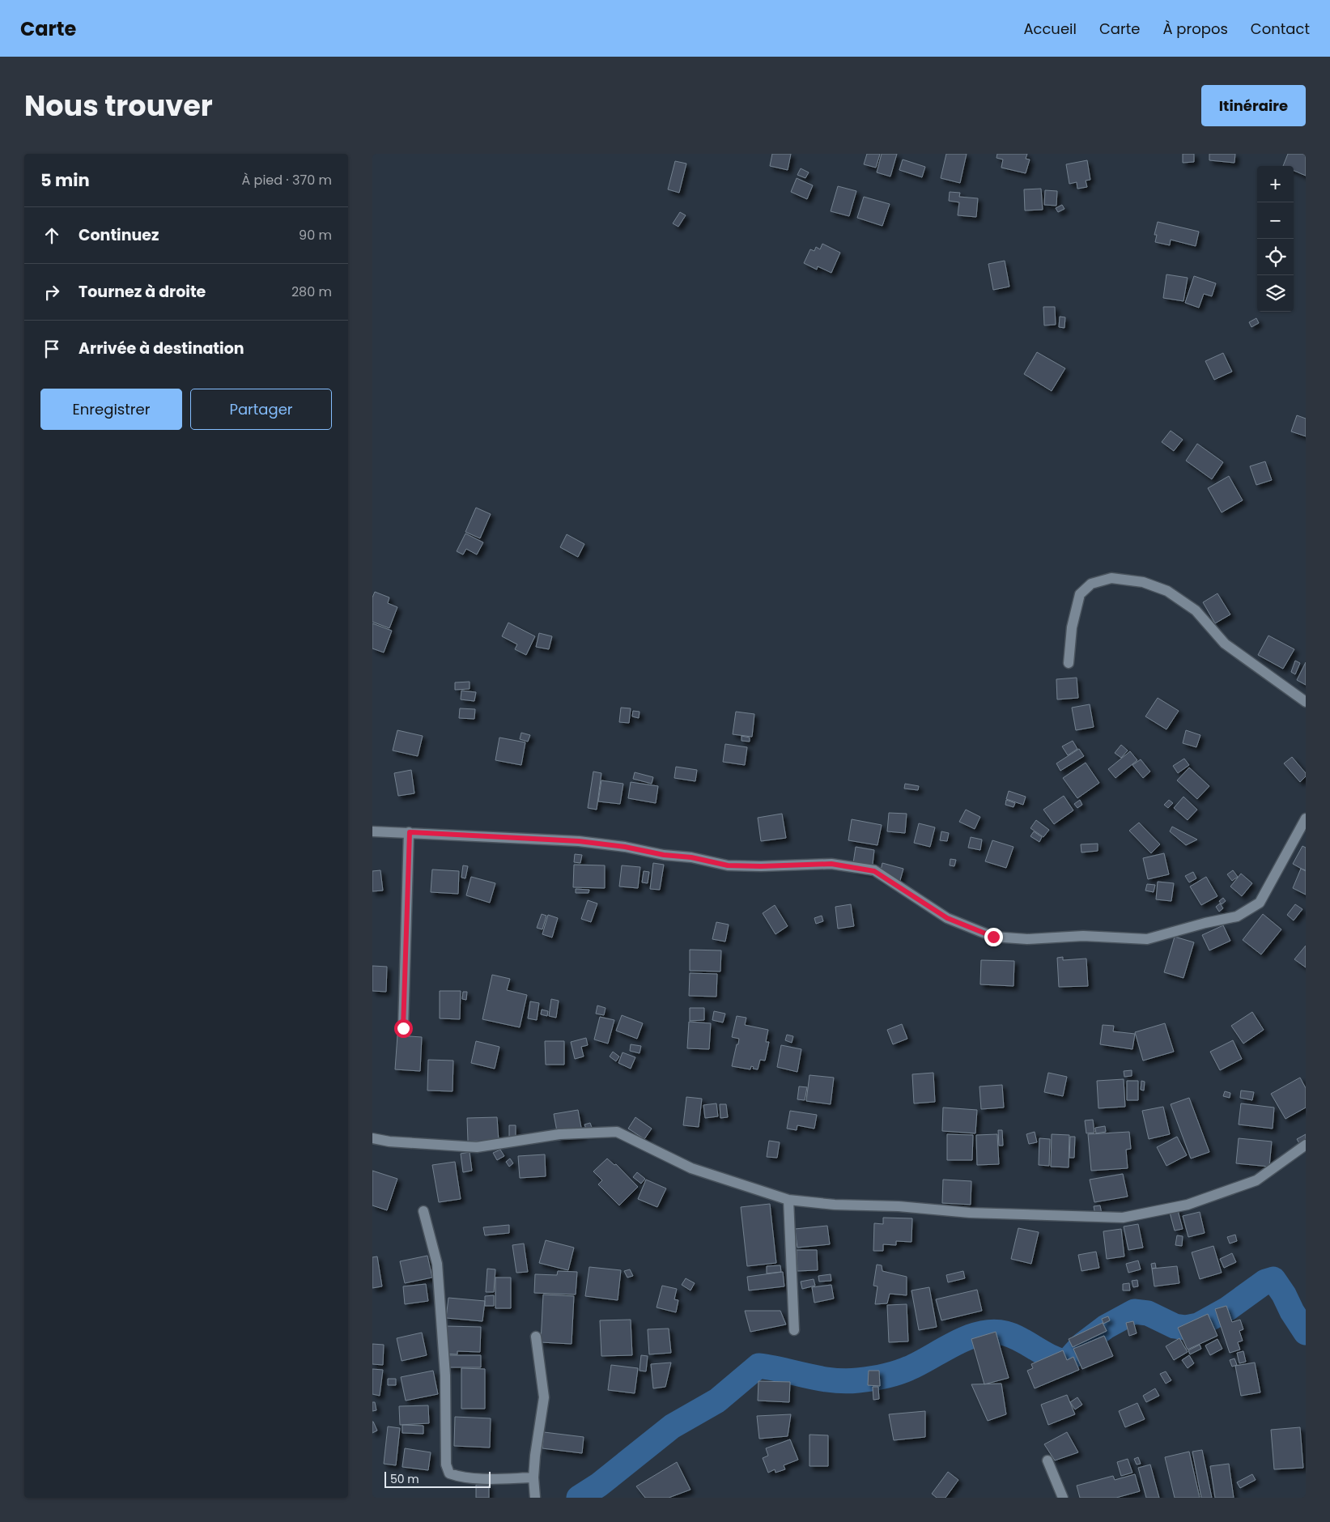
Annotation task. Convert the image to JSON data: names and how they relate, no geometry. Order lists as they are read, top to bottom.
{
  "scale_bar": "50 m",
  "page": {
    "header": "Carte",
    "nav": [
      "Accueil",
      "Carte",
      "À propos",
      "Contact"
    ],
    "title": "Nous trouver",
    "buttons": [
      "Itinéraire",
      ["Enregistrer", "Partager"]
    ],
    "heading": ["5 min", "À pied · 370 m"],
    "map_buttons": ["+", "−"],
    "list": [
      ["Continuez", "90 m"],
      ["Tournez à droite", "280 m"],
      "Arrivée à destination"
    ],
    "scale": "50 m"
  }
}
